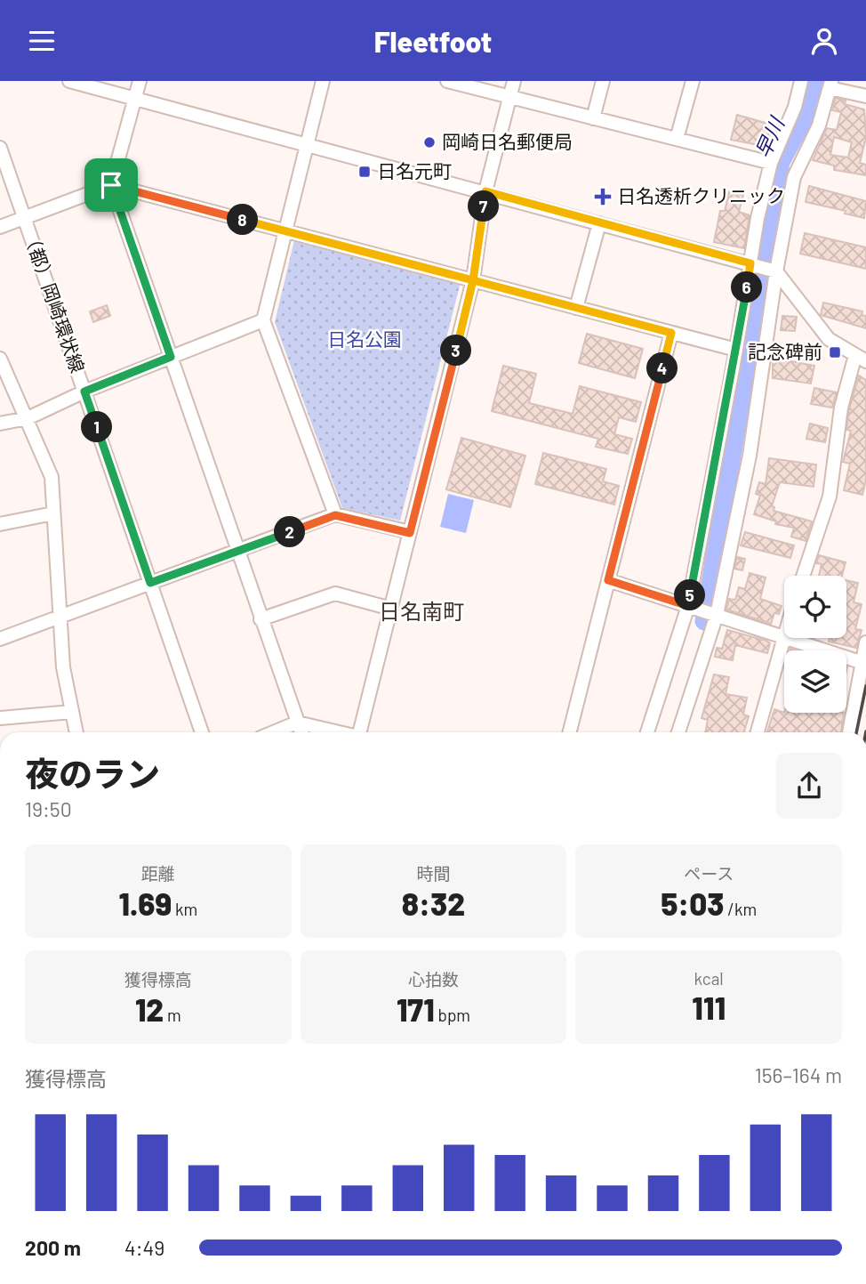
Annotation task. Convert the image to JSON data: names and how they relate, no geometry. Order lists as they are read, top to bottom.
{
  "streets": {
    "street": ["（都）岡崎環状線"]
  },
  "districts": ["日名南町"],
  "water": ["早川"],
  "parks": ["日名公園"],
  "places": {
    "other": ["岡崎日名郵便局"],
    "transit": ["日名元町", "記念碑前"],
    "health": ["日名透析クリニック"]
  },
  "page": {
    "header": "Fleetfoot",
    "pins": [
      "7",
      "8",
      "6",
      "3",
      "4",
      "1",
      "2",
      "5"
    ],
    "heading": ["夜のラン", "19:50"],
    "stats": [
      ["距離", "1.69 km"],
      ["時間", "8:32"],
      ["ペース", "5:03 /km"],
      ["獲得標高", "12 m"],
      ["心拍数", "171 bpm"],
      ["kcal", "111"]
    ],
    "chart": ["獲得標高", "156–164 m"],
    "list": [
      {
        "name": "200 m",
        "note": "4:49"
      }
    ]
  }
}
